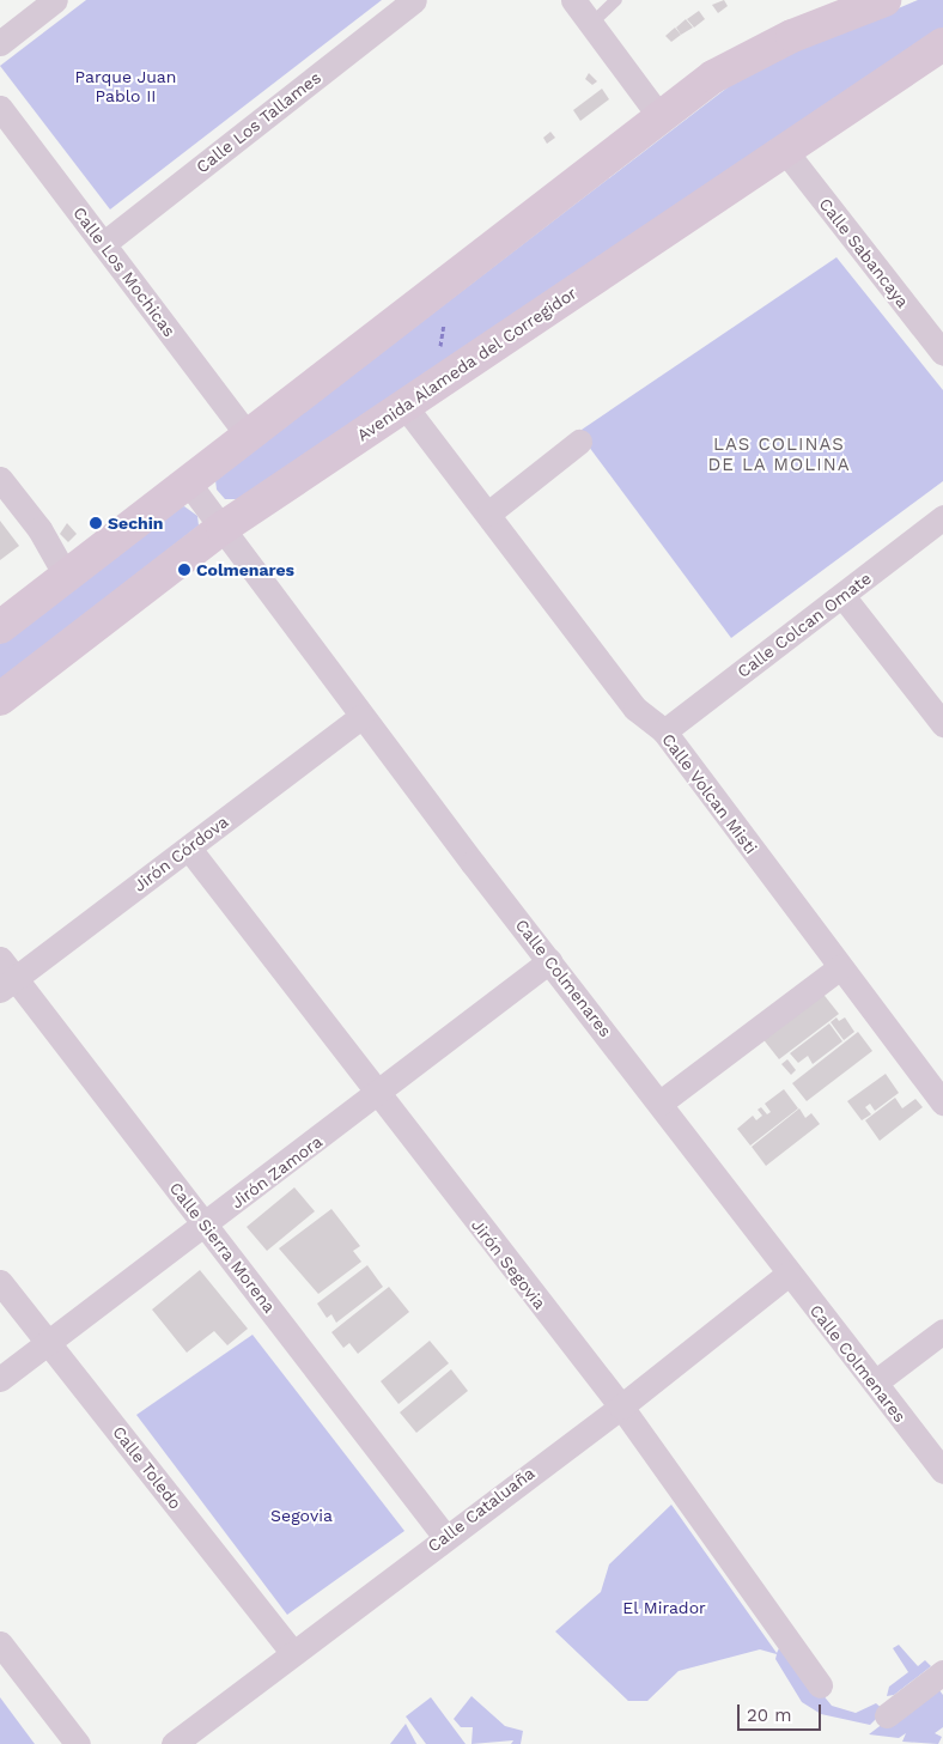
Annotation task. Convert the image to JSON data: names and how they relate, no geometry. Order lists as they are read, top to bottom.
{
  "streets": {
    "main road": ["Avenida Alameda del Corregidor"],
    "street": [
      "Calle Los Tallames",
      "Calle Sabancaya",
      "Calle Los Mochicas",
      "Calle Colcan Omate",
      "Calle Volcan Misti",
      "Jirón Córdova",
      "Calle Colmenares",
      "Jirón Zamora",
      "Calle Sierra Morena",
      "Jirón Segovia",
      "Calle Toledo",
      "Calle Cataluaña"
    ]
  },
  "crossings": [
    ["Calle Los Tallames", "Calle Los Mochicas"],
    ["Calle Sabancaya", "Avenida Alameda del Corregidor"],
    ["Avenida Alameda del Corregidor", "Calle Volcan Misti"],
    ["Avenida Alameda del Corregidor", "Calle Colmenares"],
    ["Calle Colcan Omate", "Calle Volcan Misti"],
    ["Jirón Córdova", "Calle Colmenares"],
    ["Jirón Córdova", "Calle Sierra Morena"],
    ["Jirón Córdova", "Jirón Segovia"],
    ["Calle Colmenares", "Jirón Zamora"],
    ["Calle Colmenares", "Calle Cataluaña"],
    ["Jirón Zamora", "Calle Sierra Morena"],
    ["Jirón Zamora", "Jirón Segovia"],
    ["Jirón Zamora", "Calle Toledo"],
    ["Calle Sierra Morena", "Calle Cataluaña"],
    ["Jirón Segovia", "Calle Cataluaña"],
    ["Calle Toledo", "Calle Cataluaña"]
  ],
  "districts": ["LAS COLINAS DE LA MOLINA"],
  "parks": ["Parque Juan Pablo II", "Segovia", "El Mirador"],
  "places": ["Sechin", "Colmenares"],
  "scale_bar": "20 m"
}
